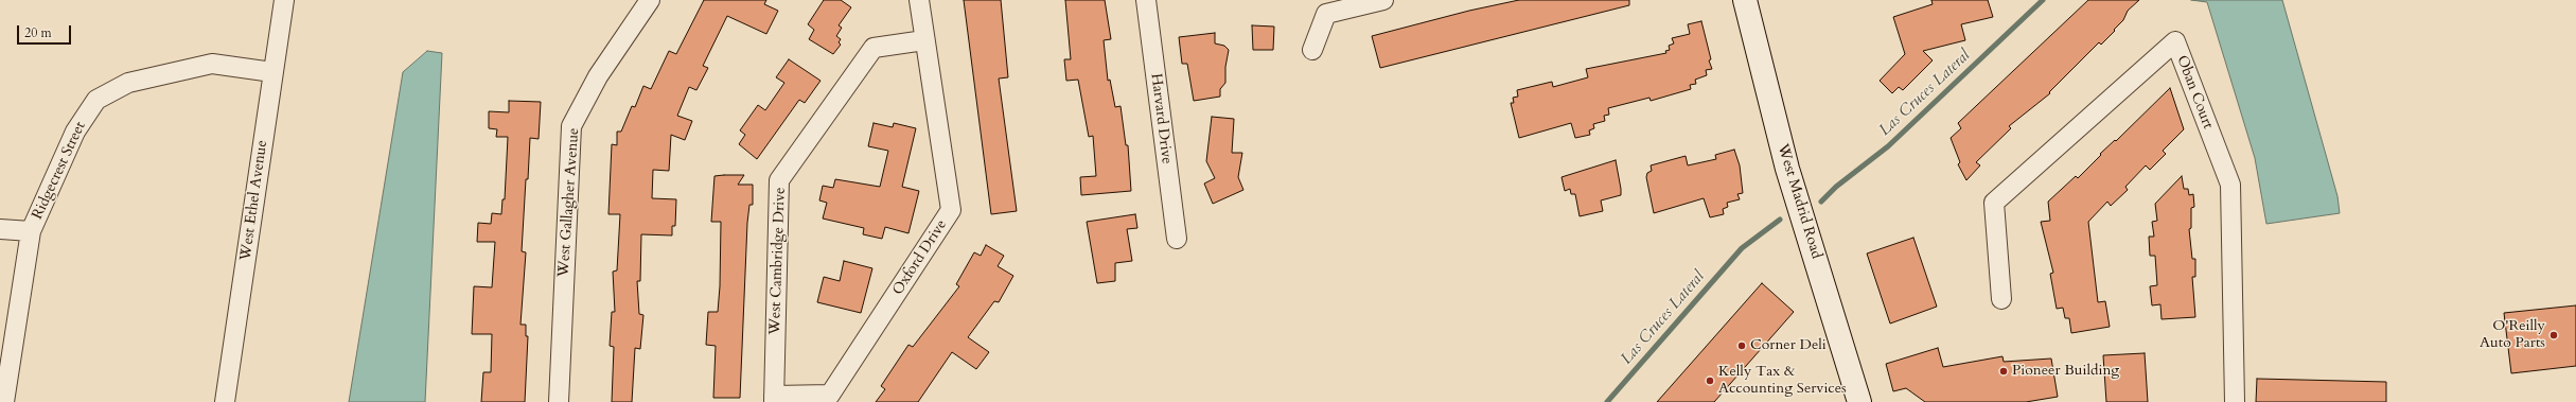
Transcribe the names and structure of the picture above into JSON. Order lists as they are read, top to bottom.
{
  "streets": {
    "street": [
      "Oban Court",
      "Harvard Drive",
      "Ridgecrest Street",
      "West Ethel Avenue",
      "West Madrid Road",
      "West Gallagher Avenue",
      "Oxford Drive",
      "West Cambridge Drive"
    ]
  },
  "crossings": [
    ["Ridgecrest Street", "West Ethel Avenue"],
    ["Oxford Drive", "West Cambridge Drive"]
  ],
  "water": ["Las Cruces Lateral"],
  "places": [
    "O'Reilly Auto Parts",
    "Corner Deli",
    "Pioneer Building",
    "Kelly Tax & Accounting Services"
  ],
  "scale_bar": "20 m"
}
